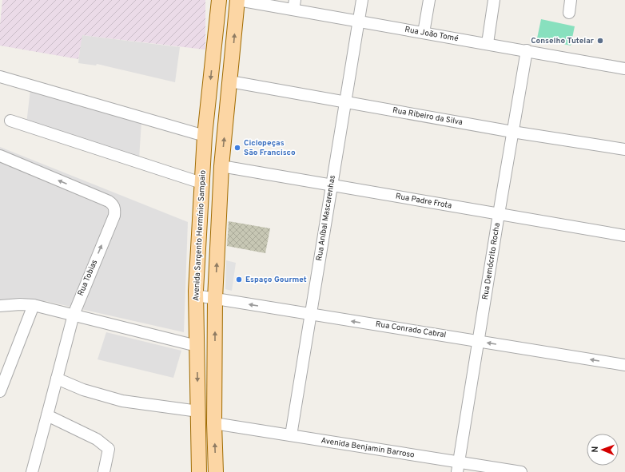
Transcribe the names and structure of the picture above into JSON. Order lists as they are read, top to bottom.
{
  "streets": {
    "main road": ["Avenida Sargento Hermínio Sampaio"],
    "street": [
      "Rua João Tomé",
      "Rua Ribeiro da Silva",
      "Rua Padre Frota",
      "Rua Aníbal Mascarenhas",
      "Rua Demócrito Rocha",
      "Rua Tobias",
      "Rua Conrado Cabral",
      "Avenida Benjamin Barroso"
    ]
  },
  "crossings": [
    ["Rua João Tomé", "Rua Aníbal Mascarenhas"],
    ["Rua João Tomé", "Rua Demócrito Rocha"],
    ["Rua Ribeiro da Silva", "Rua Aníbal Mascarenhas"],
    ["Rua Ribeiro da Silva", "Rua Demócrito Rocha"],
    ["Rua Padre Frota", "Rua Aníbal Mascarenhas"],
    ["Rua Padre Frota", "Rua Demócrito Rocha"],
    ["Rua Aníbal Mascarenhas", "Rua Conrado Cabral"],
    ["Rua Aníbal Mascarenhas", "Avenida Benjamin Barroso"],
    ["Avenida Sargento Hermínio Sampaio", "Rua Conrado Cabral"],
    ["Rua Demócrito Rocha", "Rua Conrado Cabral"],
    ["Rua Demócrito Rocha", "Avenida Benjamin Barroso"]
  ],
  "one_way": ["Rua Conrado Cabral"],
  "places": ["Conselho Tutelar", "Ciclopeças São Francisco", "Espaço Gourmet"],
  "north": "left"
}
